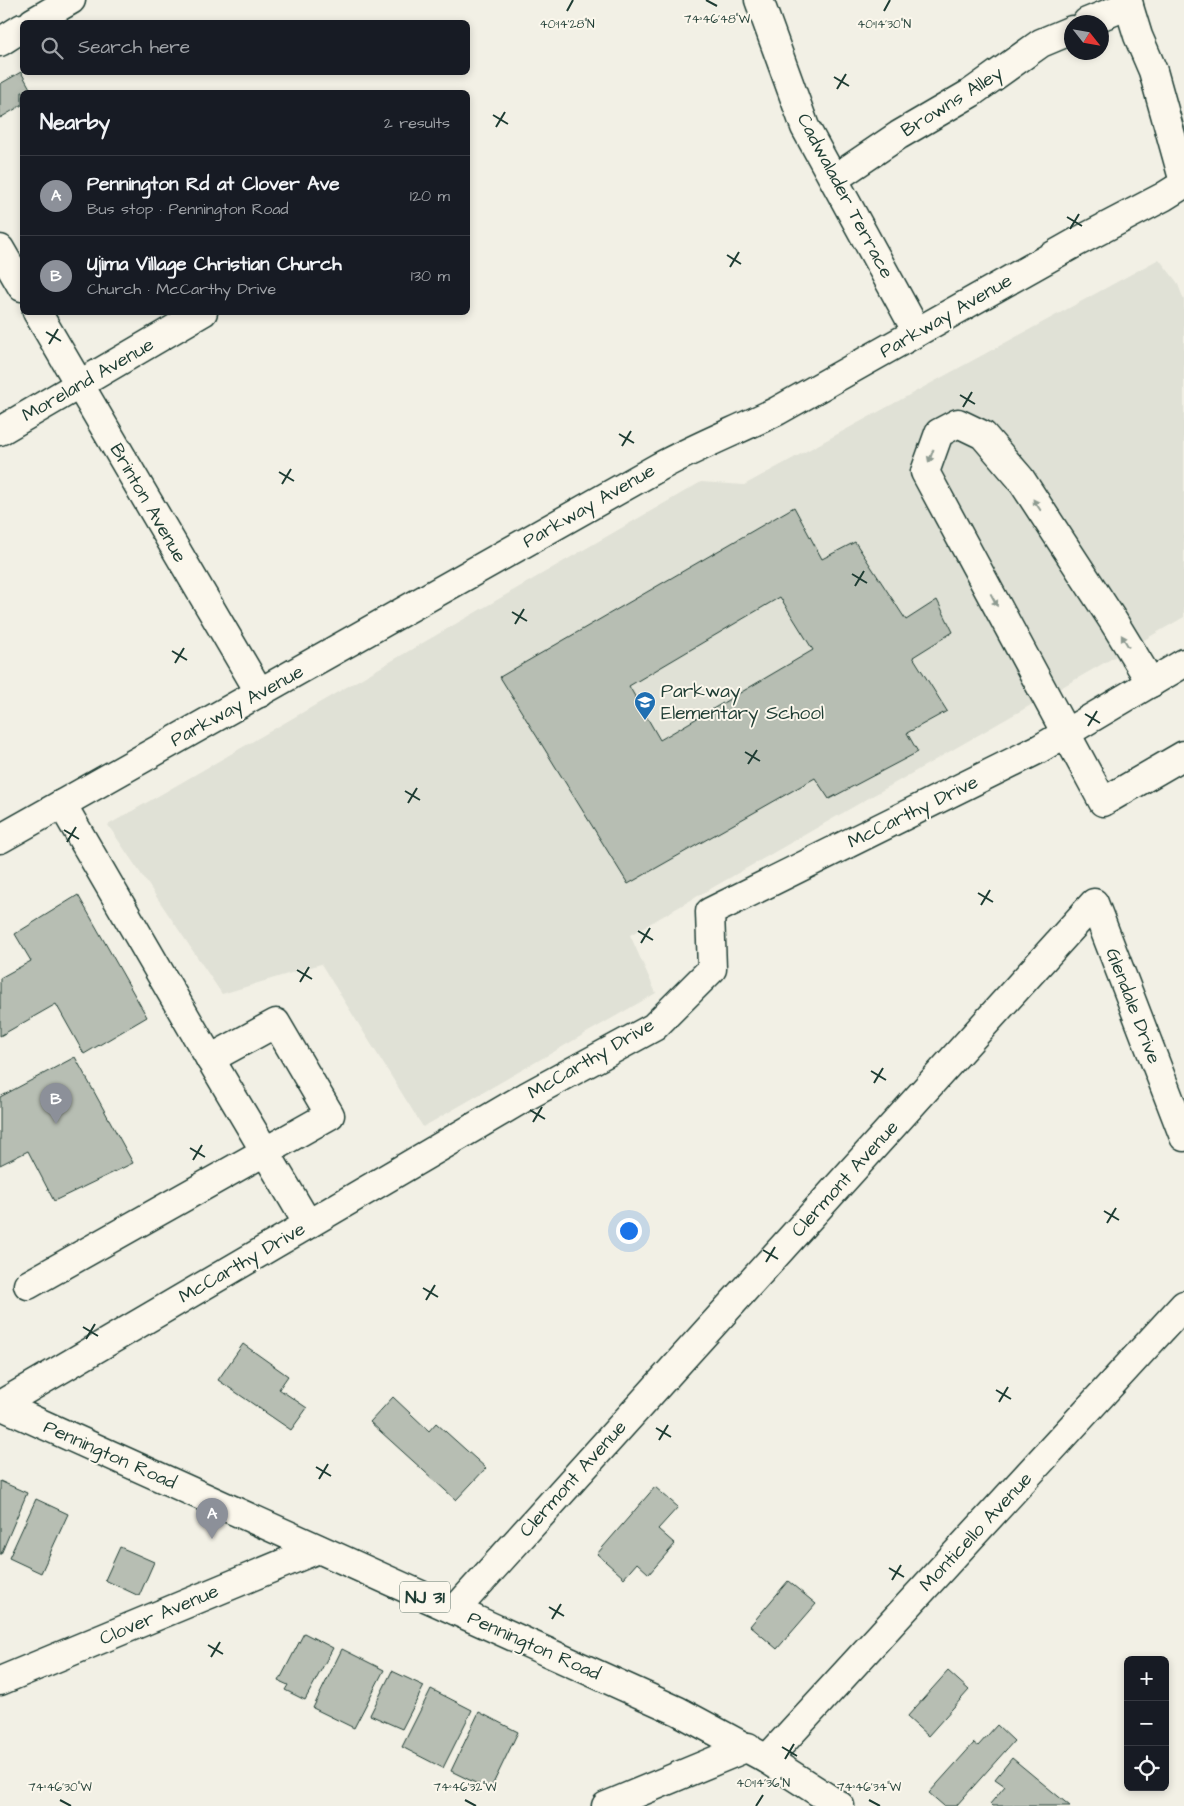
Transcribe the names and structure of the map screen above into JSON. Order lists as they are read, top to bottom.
{
  "streets": {
    "street": [
      "Browns Alley",
      "Cadwalader Terrace",
      "Parkway Avenue",
      "Moreland Avenue",
      "Brinton Avenue",
      "McCarthy Drive",
      "Glendale Drive",
      "Clermont Avenue",
      "Pennington Road",
      "Monticello Avenue",
      "NJ 31",
      "Clover Avenue"
    ]
  },
  "crossings": [
    ["Browns Alley", "Cadwalader Terrace"],
    ["Cadwalader Terrace", "Parkway Avenue"],
    ["Parkway Avenue", "Brinton Avenue"],
    ["Moreland Avenue", "Brinton Avenue"],
    ["McCarthy Drive", "Pennington Road"],
    ["Glendale Drive", "Clermont Avenue"],
    ["Clermont Avenue", "Pennington Road"],
    ["Pennington Road", "Monticello Avenue"],
    ["Pennington Road", "Clover Avenue"]
  ],
  "places": {
    "school or university": ["Parkway Elementary School"]
  },
  "north": "bottom right",
  "page": {
    "search": "Search here",
    "heading": ["Nearby", "2 results"],
    "list": [
      {
        "mark": "A",
        "name": "Pennington Rd at Clover Ave",
        "note": "Bus stop · Pennington Road",
        "value": "120 m"
      },
      {
        "mark": "B",
        "name": "Ujima Village Christian Church",
        "note": "Church · McCarthy Drive",
        "value": "130 m"
      }
    ],
    "pins": ["B", "A"],
    "map_buttons": ["+", "−"]
  },
  "coordinates": [
    "74°46'48\"W",
    "40°14'28\"N",
    "40°14'30\"N",
    "40°14'36\"N",
    "74°46'30\"W",
    "74°46'32\"W",
    "74°46'34\"W"
  ]
}
